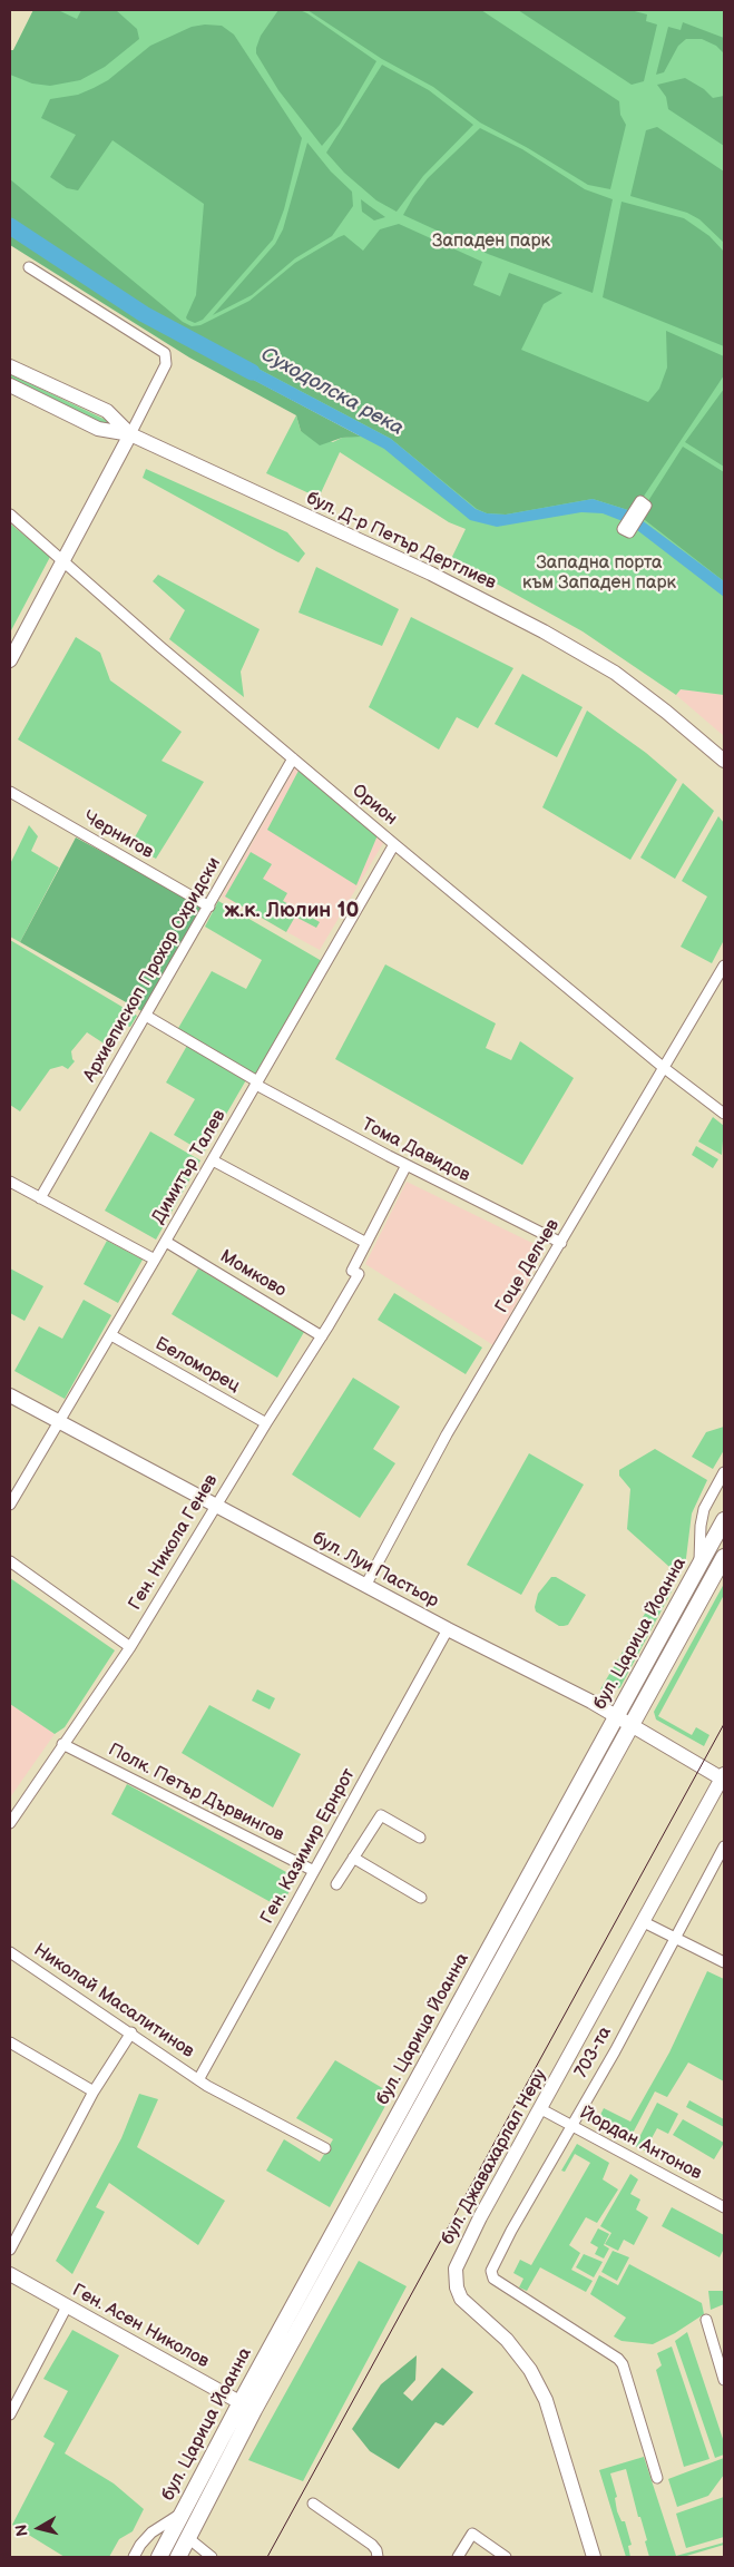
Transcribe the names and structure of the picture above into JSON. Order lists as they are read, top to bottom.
{
  "streets": {
    "main road": ["бул. Царица Йоанна"],
    "street": [
      "бул. Д-р Петър Дертлиев",
      "Орион",
      "Чернигов",
      "Архиепископ Прохор Охридски",
      "Тома Давидов",
      "Димитър Талев",
      "Гоце Делчев",
      "Момково",
      "Беломорец",
      "Ген. Никола Генев",
      "бул. Луи Пастьор",
      "Полк. Петър Дървингов",
      "Ген. Казимир Ернрот",
      "Николай Масалитинов",
      "703-та",
      "Йордан Антонов",
      "бул. Джавахарлал Неру",
      "Ген. Асен Николов"
    ]
  },
  "crossings": [
    ["Орион", "Архиепископ Прохор Охридски"],
    ["Орион", "Димитър Талев"],
    ["Орион", "Гоце Делчев"],
    ["Чернигов", "Архиепископ Прохор Охридски"],
    ["Архиепископ Прохор Охридски", "Тома Давидов"],
    ["Тома Давидов", "Димитър Талев"],
    ["Тома Давидов", "Гоце Делчев"],
    ["Тома Давидов", "Ген. Никола Генев"],
    ["Димитър Талев", "Момково"],
    ["Димитър Талев", "Беломорец"],
    ["Димитър Талев", "бул. Луи Пастьор"],
    ["Гоце Делчев", "бул. Луи Пастьор"],
    ["Момково", "Ген. Никола Генев"],
    ["Беломорец", "Ген. Никола Генев"],
    ["Ген. Никола Генев", "бул. Луи Пастьор"],
    ["Ген. Никола Генев", "Полк. Петър Дървингов"],
    ["бул. Луи Пастьор", "бул. Царица Йоанна"],
    ["бул. Луи Пастьор", "Ген. Казимир Ернрот"],
    ["бул. Луи Пастьор", "бул. Джавахарлал Неру"],
    ["бул. Царица Йоанна", "Ген. Асен Николов"],
    ["Полк. Петър Дървингов", "Ген. Казимир Ернрот"],
    ["Ген. Казимир Ернрот", "Николай Масалитинов"],
    ["703-та", "Йордан Антонов"],
    ["Йордан Антонов", "бул. Джавахарлал Неру"]
  ],
  "districts": ["ж.к. Люлин 10"],
  "water": ["Суходолска река"],
  "parks": ["Западен парк", "Западна порта към Западен парк"],
  "north": "left"
}
